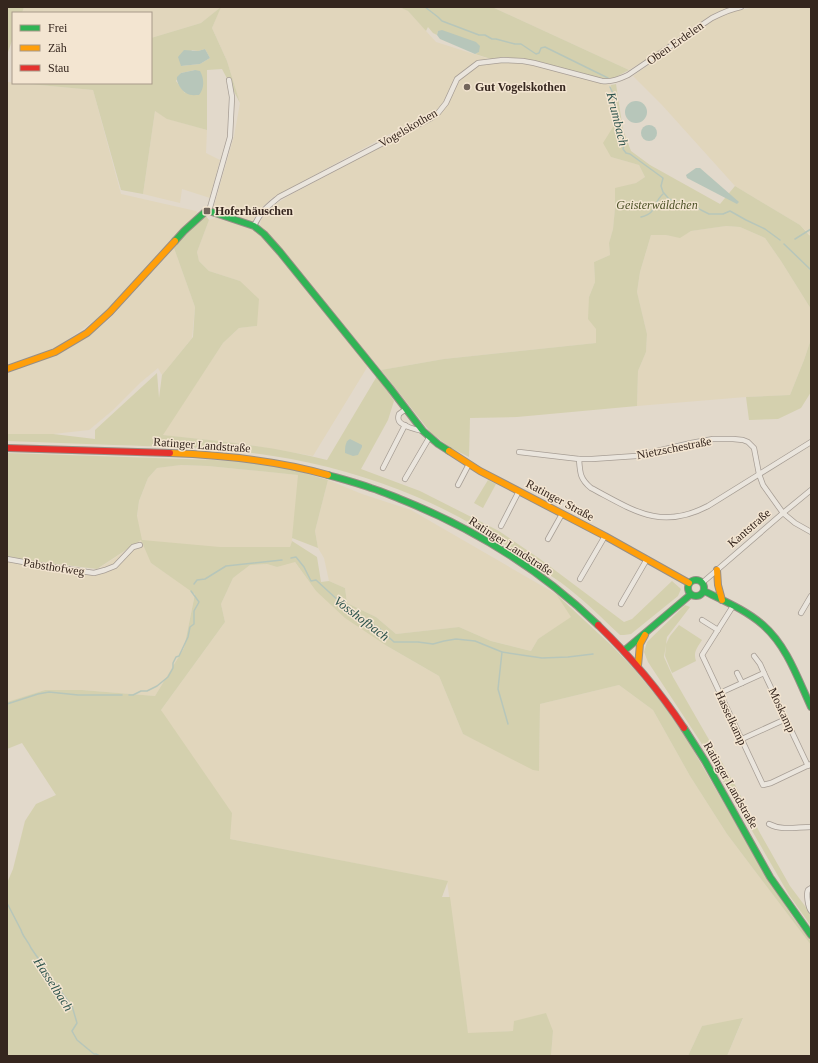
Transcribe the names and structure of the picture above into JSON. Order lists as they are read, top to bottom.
{
  "streets": {
    "street": [
      "Oben Erdelen",
      "Vogelskothen",
      "Ratinger Landstraße",
      "Nietzschestraße",
      "Ratinger Straße",
      "Kantstraße",
      "Pabsthofweg",
      "Moskamp",
      "Hasselkamp"
    ]
  },
  "crossings": [
    ["Oben Erdelen", "Vogelskothen"],
    ["Vogelskothen", "Ratinger Straße"],
    ["Nietzschestraße", "Kantstraße"],
    ["Ratinger Straße", "Kantstraße"],
    ["Moskamp", "Hasselkamp"]
  ],
  "water": ["Krumbach", "Vosshofbach", "Hasselbach"],
  "parks": ["Geisterwäldchen"],
  "places": {
    "other": ["Gut Vogelskothen"],
    "transit": ["Hoferhäuschen"]
  },
  "legend": ["Frei", "Zäh", "Stau"]
}
